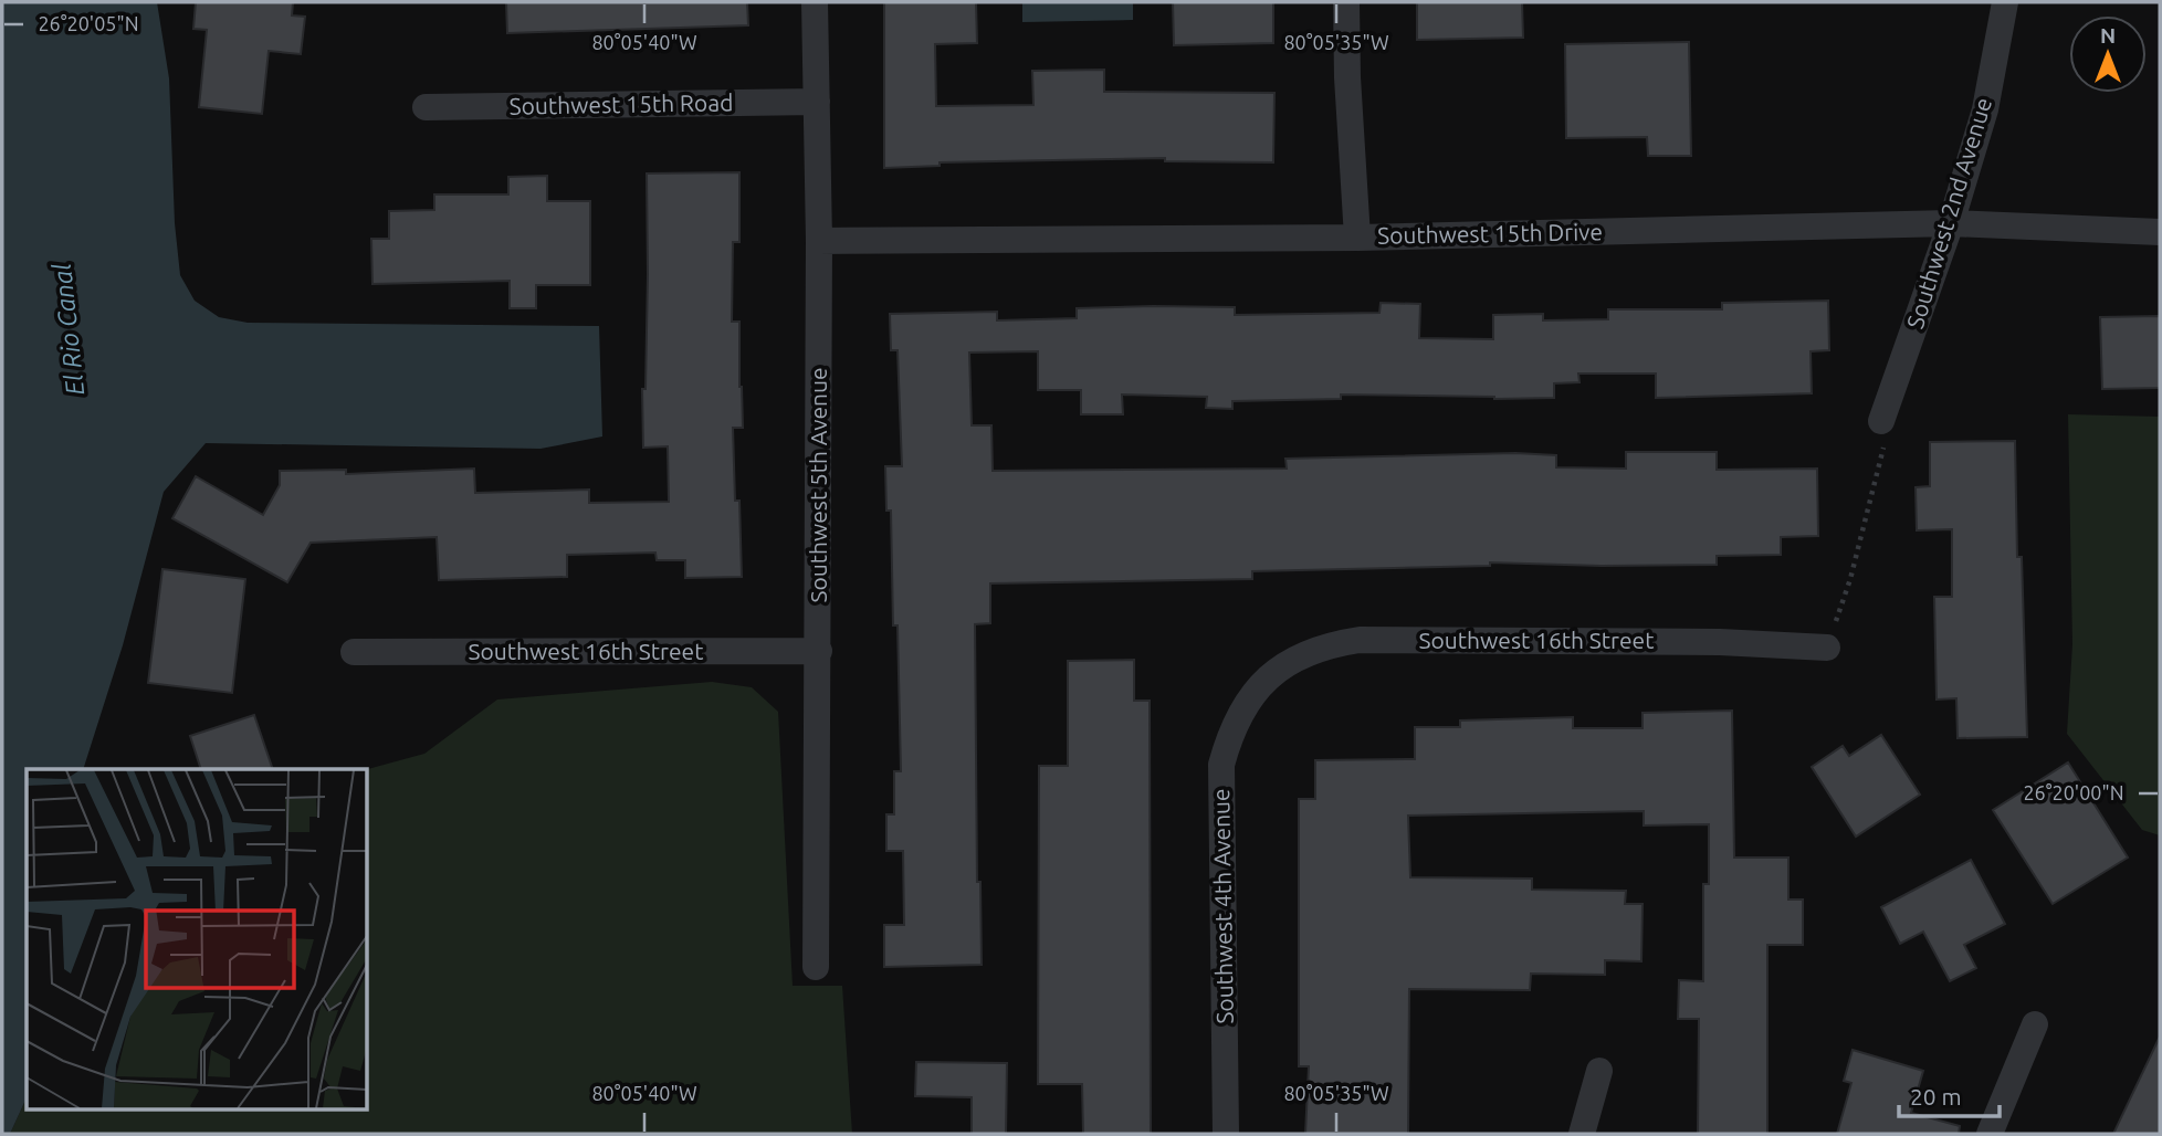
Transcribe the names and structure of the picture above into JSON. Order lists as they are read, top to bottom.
{
  "streets": {
    "street": [
      "Southwest 15th Road",
      "Southwest 2nd Avenue",
      "Southwest 15th Drive",
      "Southwest 5th Avenue",
      "Southwest 16th Street",
      "Southwest 4th Avenue"
    ]
  },
  "crossings": [
    ["Southwest 15th Road", "Southwest 5th Avenue"],
    ["Southwest 2nd Avenue", "Southwest 15th Drive"],
    ["Southwest 15th Drive", "Southwest 5th Avenue"],
    ["Southwest 5th Avenue", "Southwest 16th Street"],
    ["Southwest 16th Street", "Southwest 4th Avenue"]
  ],
  "water": ["El Rio Canal"],
  "scale_bar": "20 m",
  "north": "top",
  "coordinates": [
    "26°20'05\"N",
    "80°05'40\"W",
    "80°05'35\"W",
    "26°20'00\"N"
  ]
}
